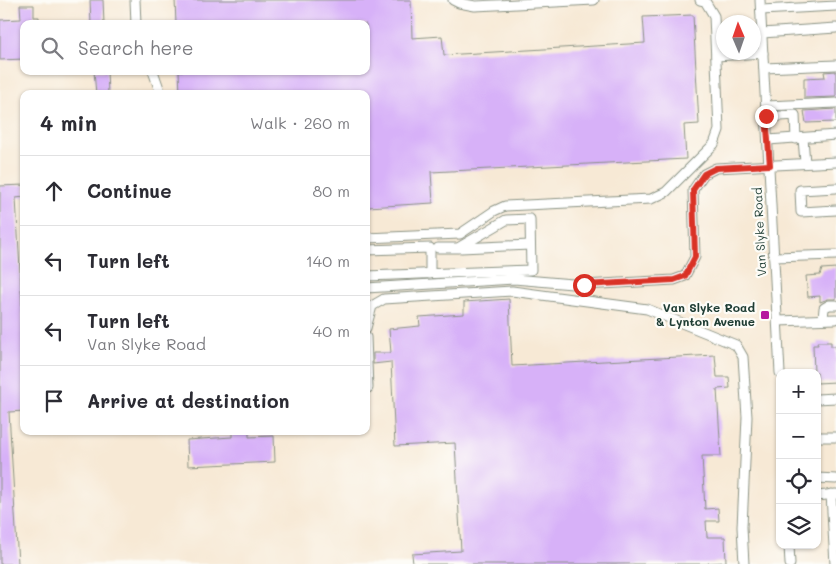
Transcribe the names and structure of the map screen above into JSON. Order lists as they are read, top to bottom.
{
  "streets": {
    "street": ["Van Slyke Road"]
  },
  "places": {
    "transit": ["Van Slyke Road & Lynton Avenue"]
  },
  "north": "top",
  "page": {
    "search": "Search here",
    "heading": ["4 min", "Walk · 260 m"],
    "list": [
      ["Continue", "80 m"],
      ["Turn left", "140 m"],
      ["Turn left", "Van Slyke Road", "40 m"],
      "Arrive at destination"
    ],
    "map_buttons": ["+", "−"]
  }
}
